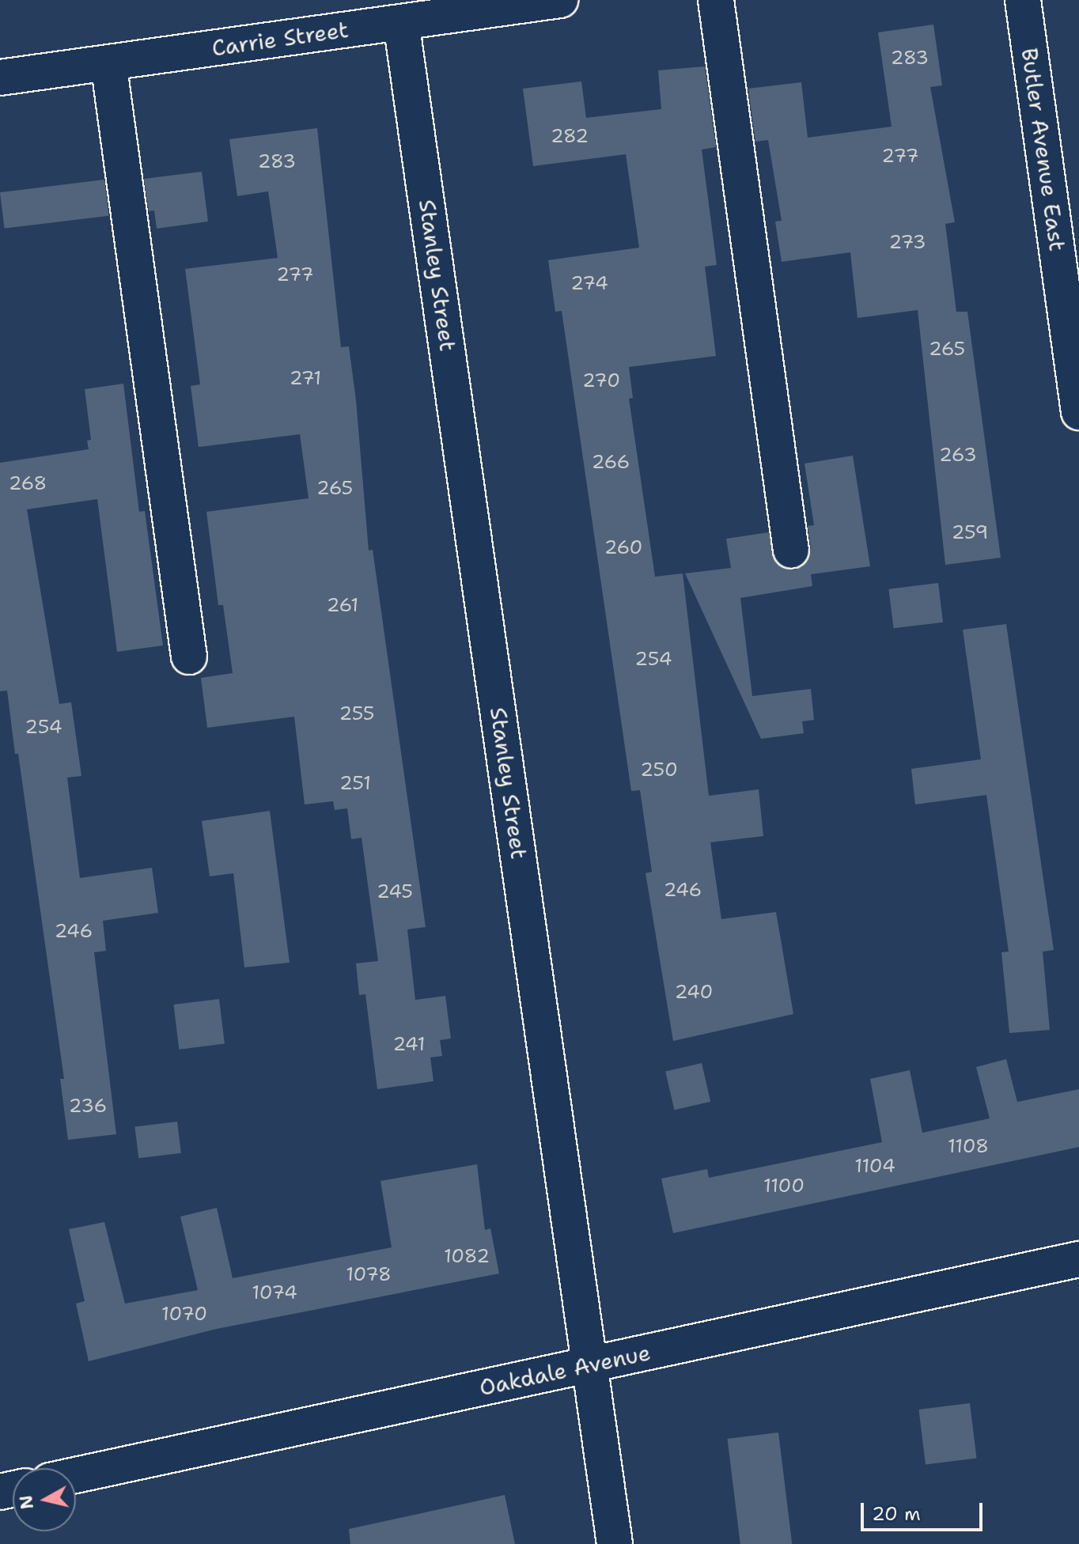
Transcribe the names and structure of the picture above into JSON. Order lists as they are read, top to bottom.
{
  "streets": {
    "street": [
      "Carrie Street",
      "Butler Avenue East",
      "Stanley Street",
      "Oakdale Avenue"
    ]
  },
  "crossings": [
    ["Carrie Street", "Stanley Street"],
    ["Stanley Street", "Oakdale Avenue"]
  ],
  "house_numbers": [
    "283",
    "282",
    "277",
    "283",
    "273",
    "277",
    "274",
    "265",
    "271",
    "270",
    "263",
    "266",
    "268",
    "265",
    "259",
    "260",
    "261",
    "254",
    "255",
    "254",
    "250",
    "251",
    "246",
    "245",
    "246",
    "240",
    "241",
    "236",
    "1108",
    "1104",
    "1100",
    "1082",
    "1078",
    "1074",
    "1070"
  ],
  "scale_bar": "20 m",
  "north": "left"
}
